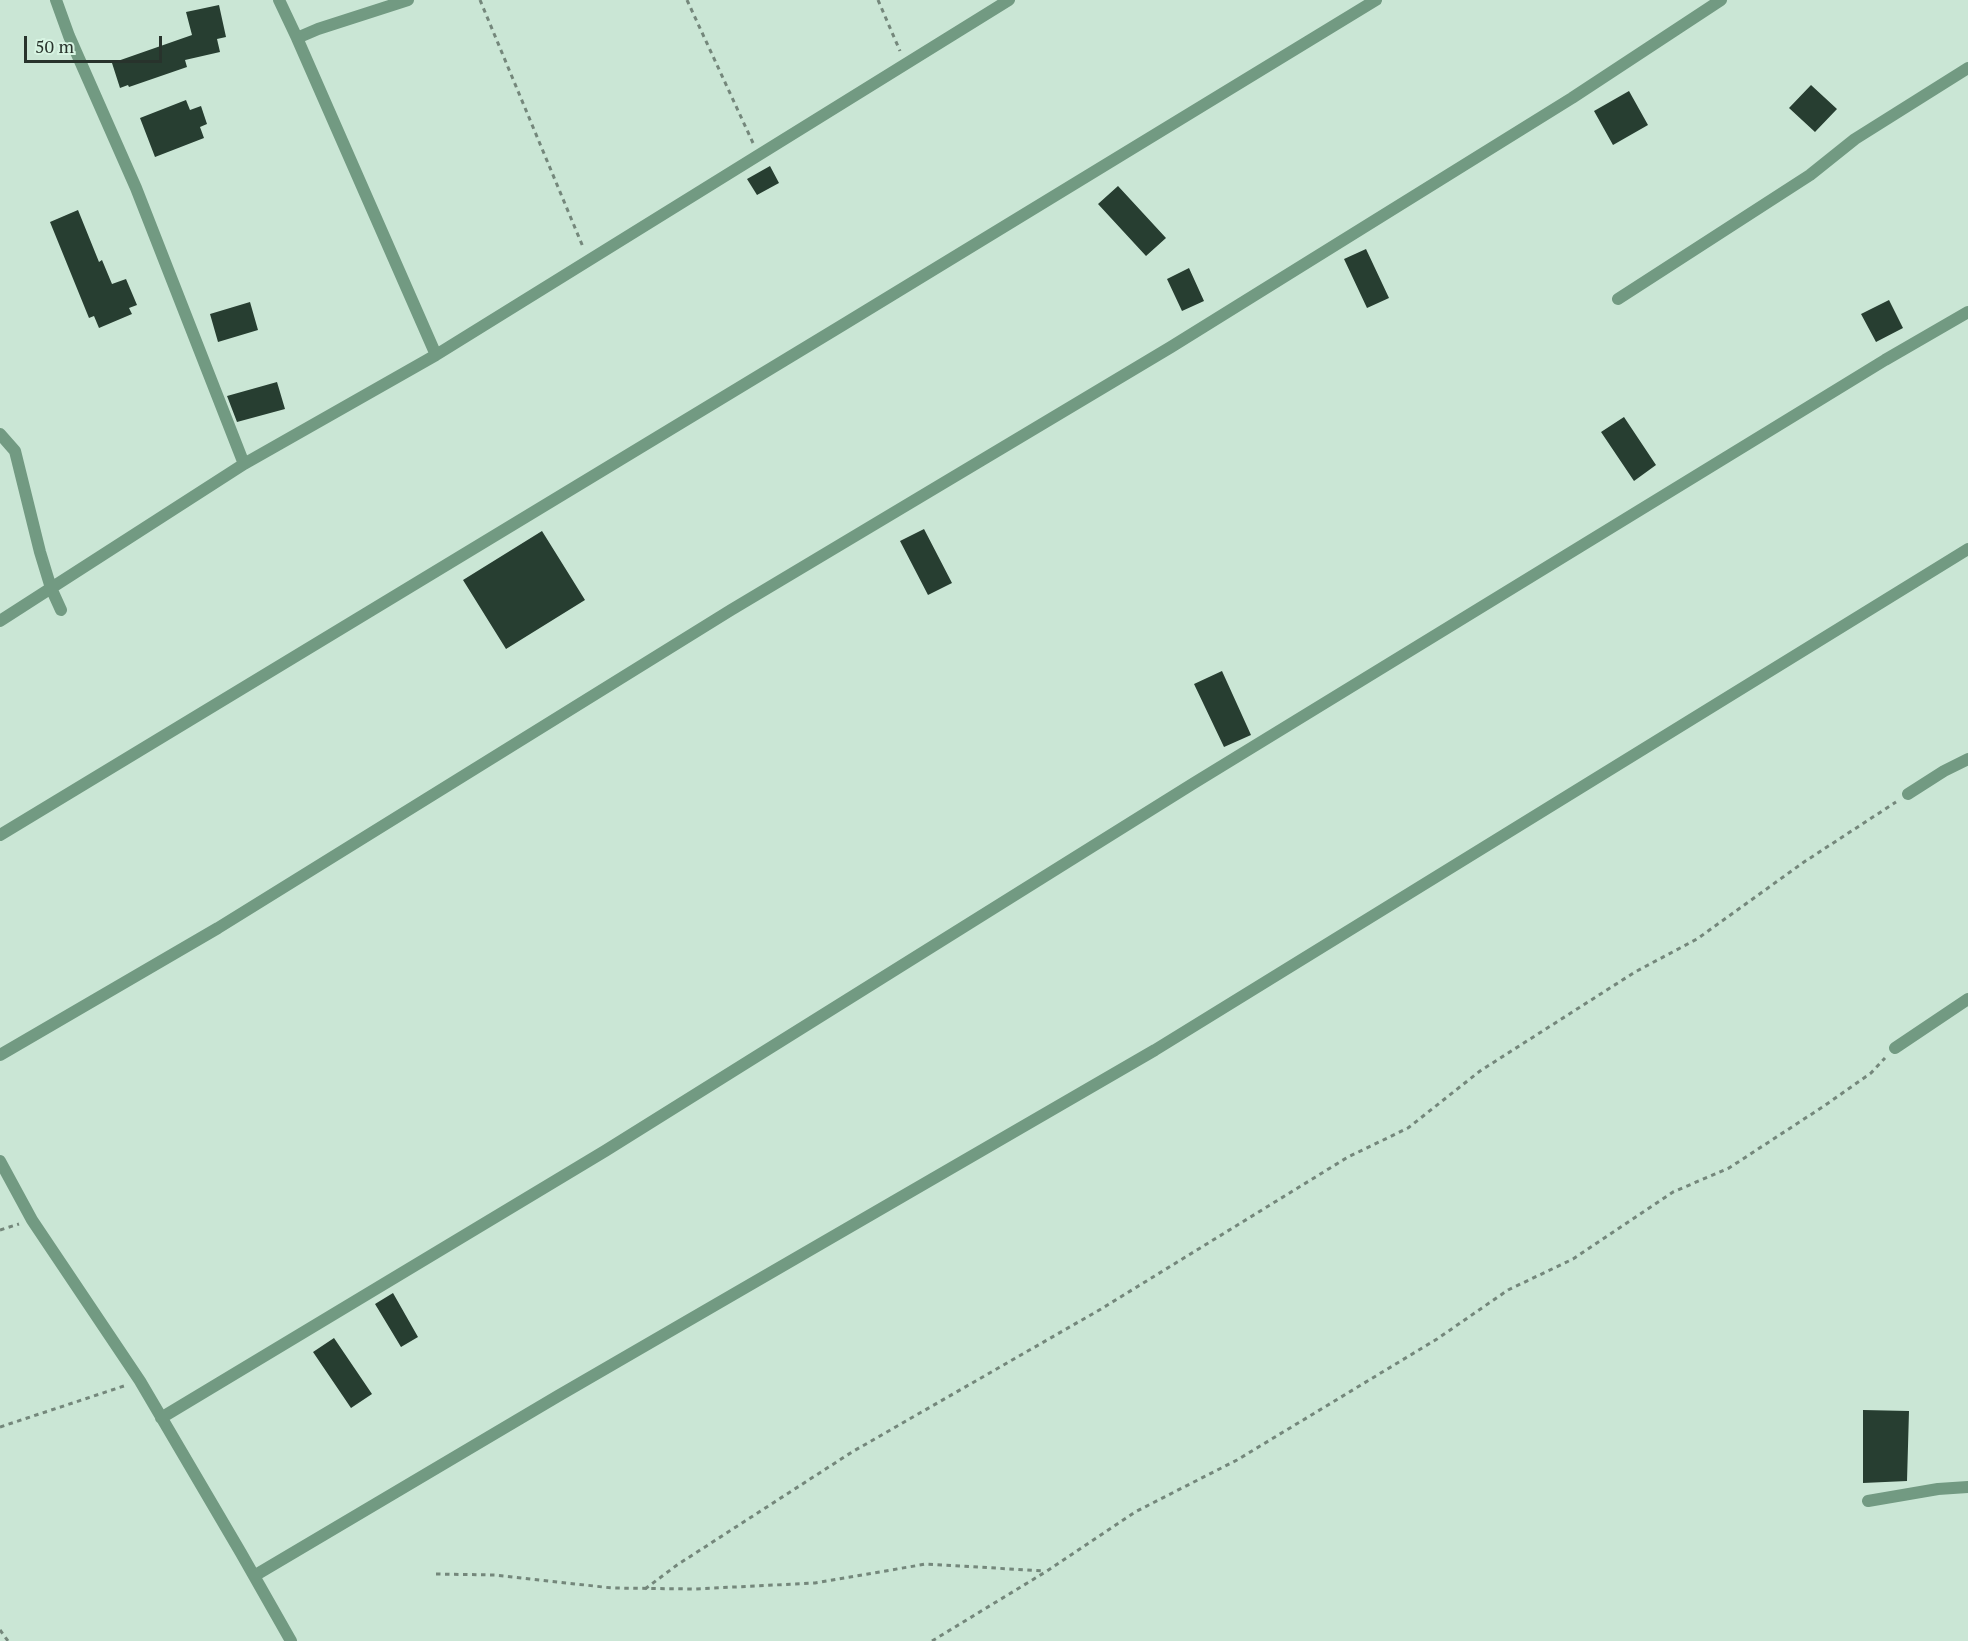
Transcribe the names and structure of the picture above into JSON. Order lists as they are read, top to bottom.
{
  "scale_bar": "50 m"
}
